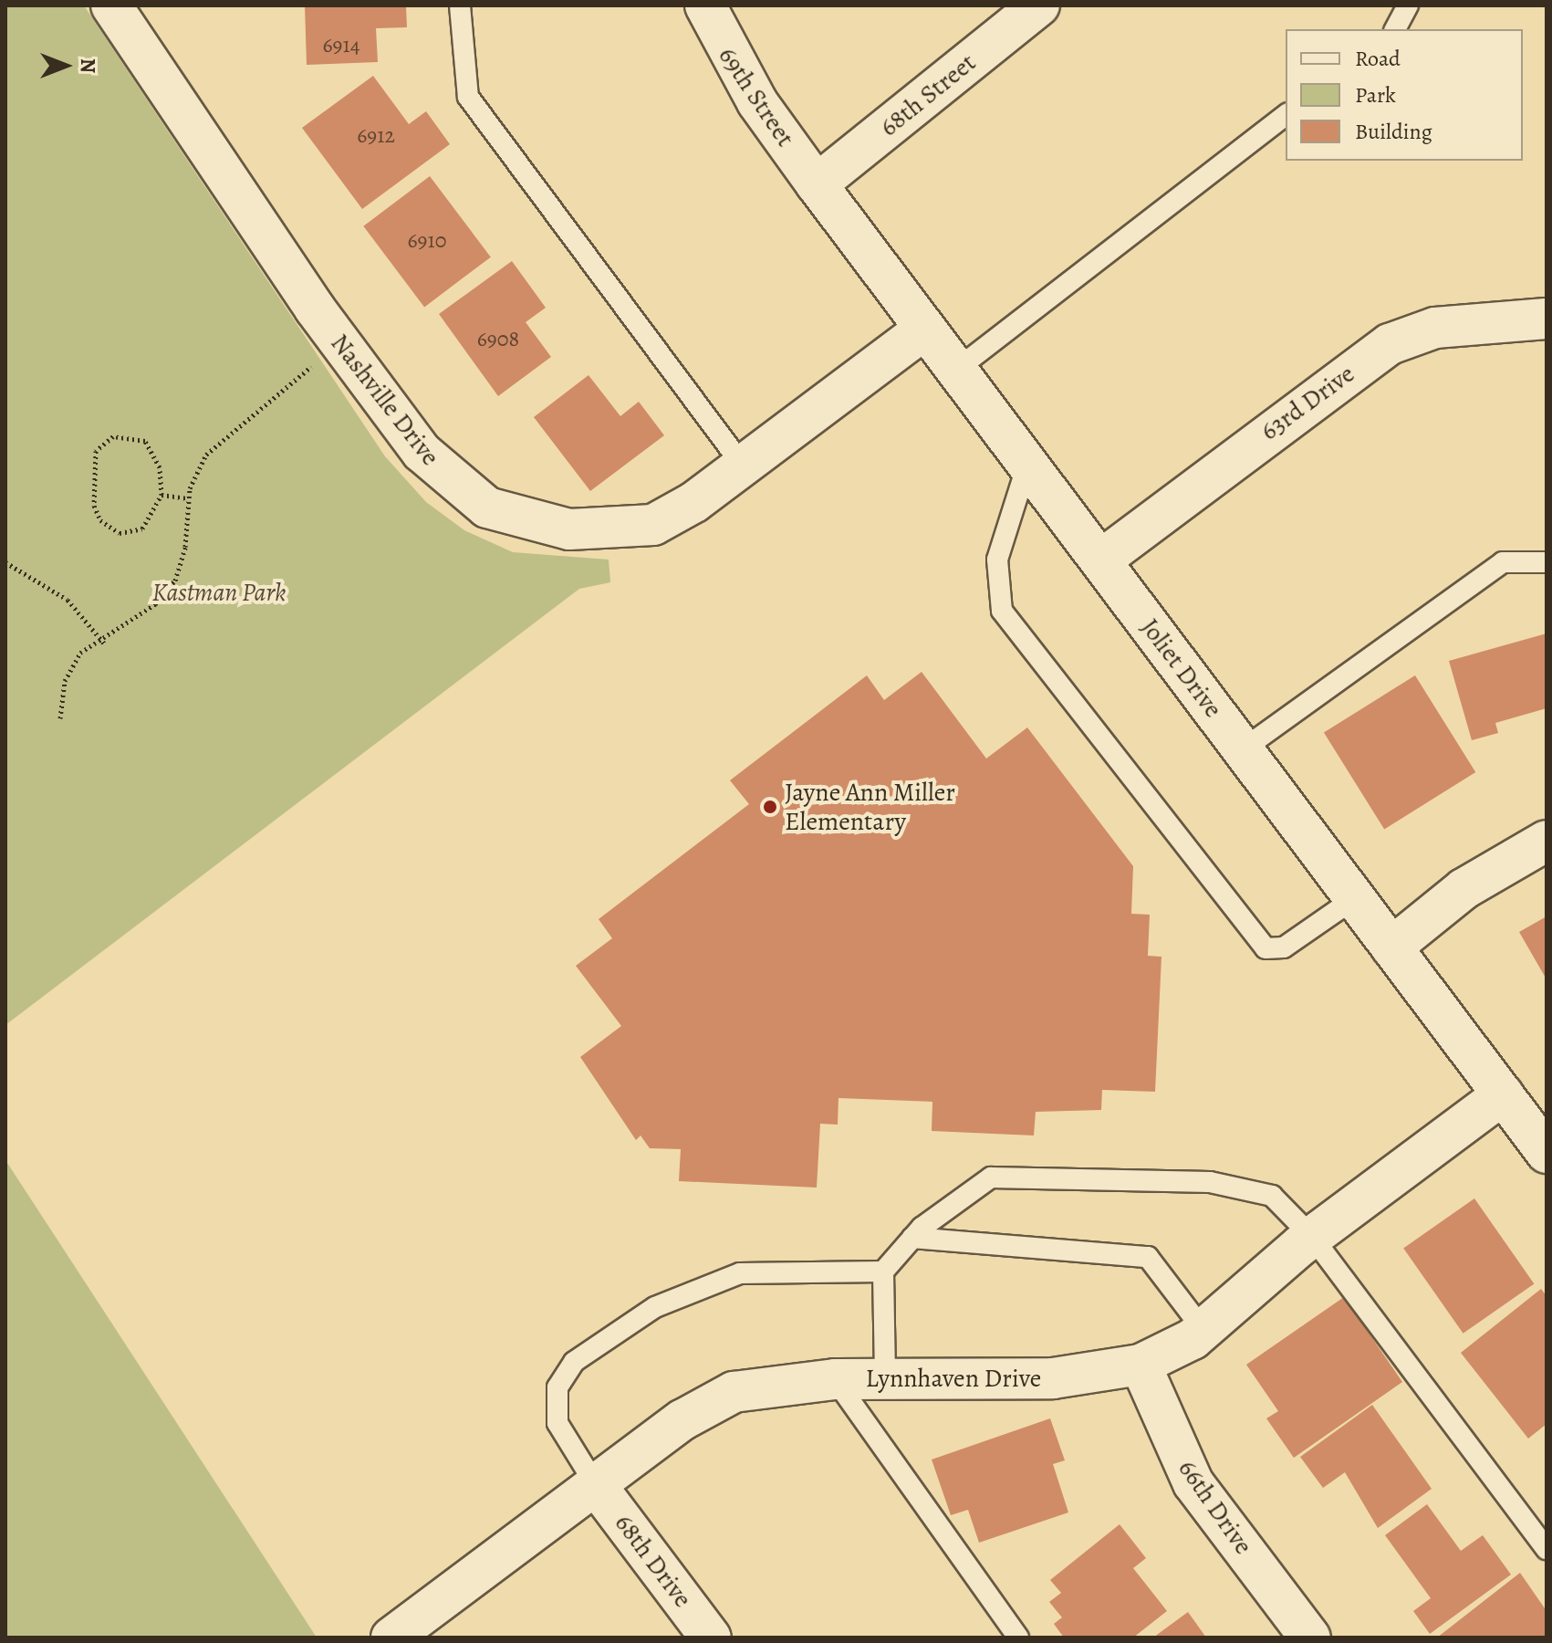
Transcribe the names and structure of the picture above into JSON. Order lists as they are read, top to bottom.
{
  "streets": {
    "street": [
      "68th Street",
      "69th Street",
      "Nashville Drive",
      "63rd Drive",
      "Joliet Drive",
      "Lynnhaven Drive",
      "66th Drive",
      "68th Drive"
    ]
  },
  "crossings": [
    ["68th Street", "69th Street"],
    ["68th Street", "Joliet Drive"],
    ["69th Street", "Joliet Drive"],
    ["Nashville Drive", "Joliet Drive"],
    ["63rd Drive", "Joliet Drive"],
    ["Joliet Drive", "Lynnhaven Drive"],
    ["Lynnhaven Drive", "66th Drive"],
    ["Lynnhaven Drive", "68th Drive"]
  ],
  "parks": ["Kastman Park"],
  "places": ["Jayne Ann Miller Elementary"],
  "house_numbers": [
    "6914",
    "6912",
    "6910",
    "6908"
  ],
  "legend": ["Road", "Park", "Building"],
  "north": "right"
}
